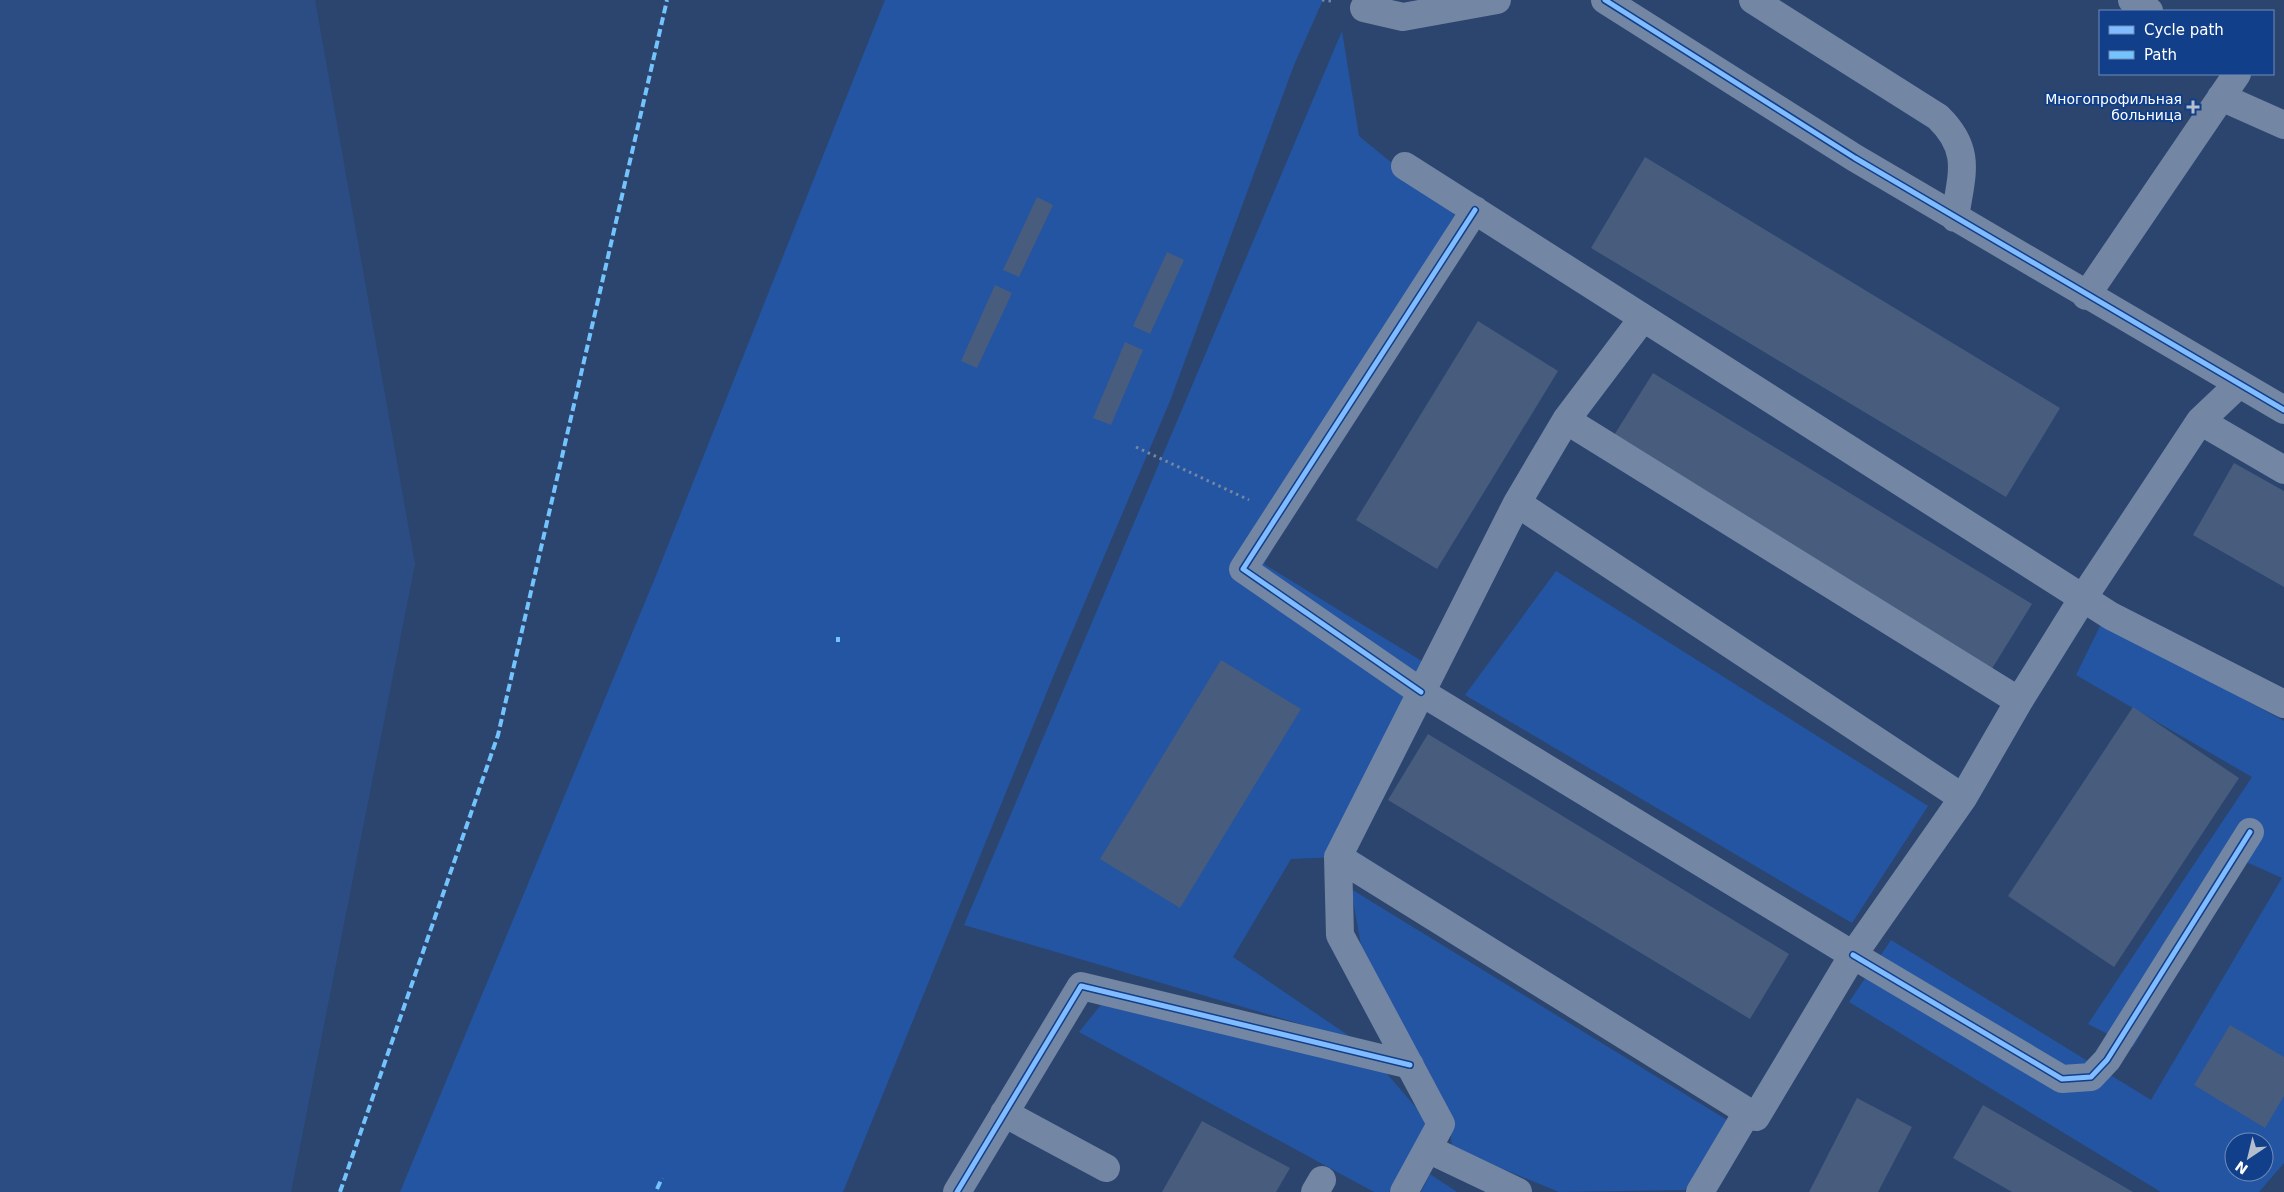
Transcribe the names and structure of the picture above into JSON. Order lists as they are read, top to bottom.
{
  "places": {
    "health": ["Многопрофильная больница"]
  },
  "legend": ["Cycle path", "Path"],
  "north": "bottom left"
}
